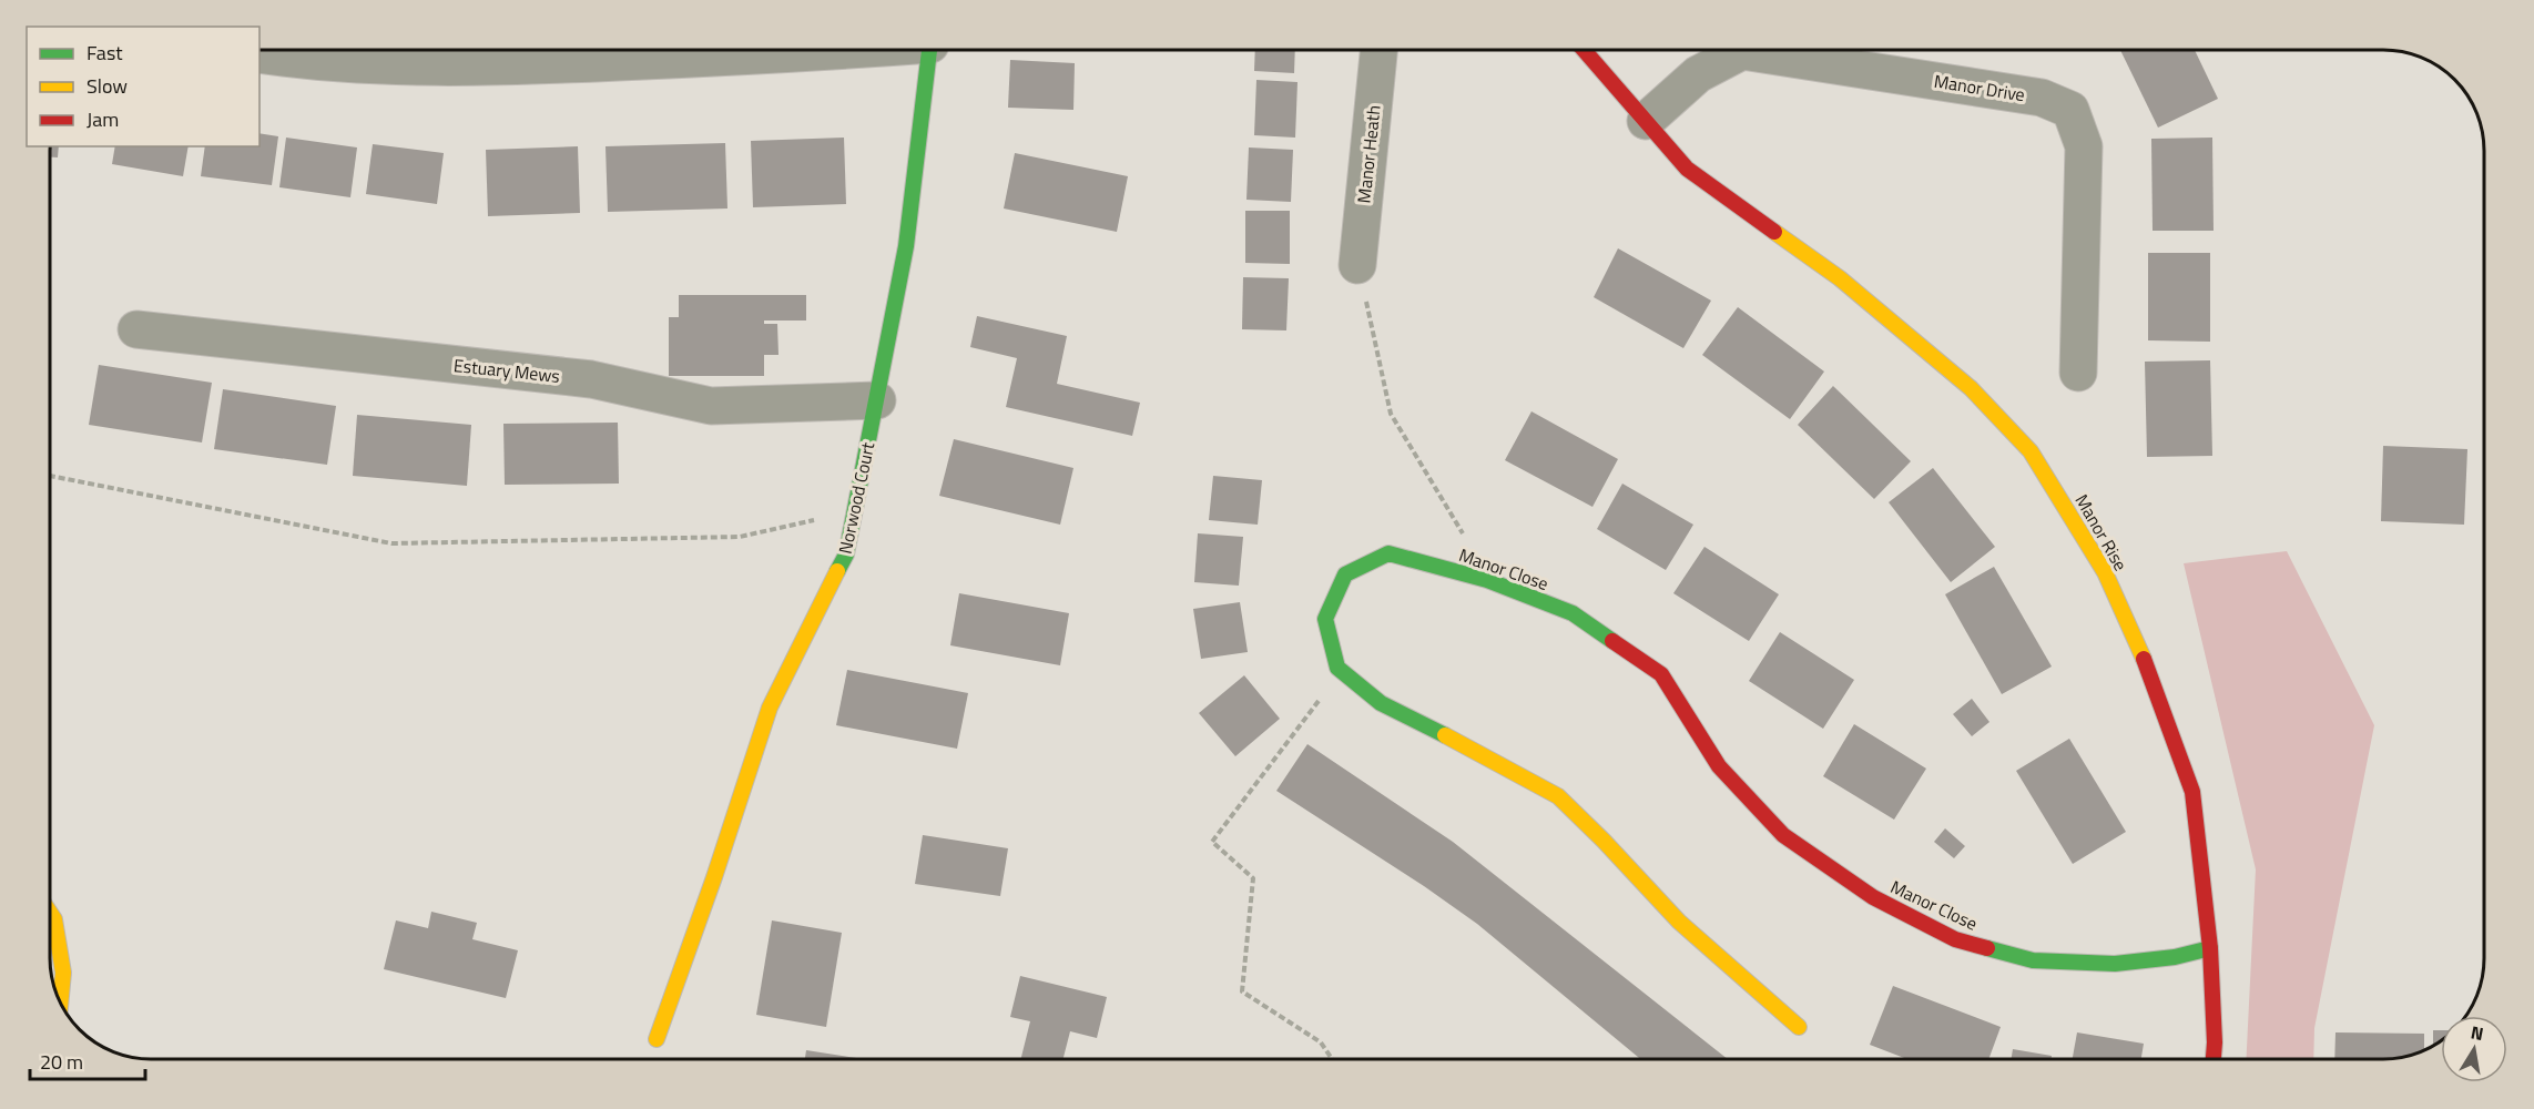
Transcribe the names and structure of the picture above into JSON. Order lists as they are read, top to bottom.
{
  "streets": {
    "street": [
      "Manor Drive",
      "Manor Heath",
      "Estuary Mews",
      "Norwood Court",
      "Manor Rise",
      "Manor Close"
    ]
  },
  "crossings": [
    ["Manor Drive", "Manor Rise"],
    ["Estuary Mews", "Norwood Court"],
    ["Manor Rise", "Manor Close"]
  ],
  "legend": ["Fast", "Slow", "Jam"],
  "scale_bar": "20 m",
  "north": "top"
}
